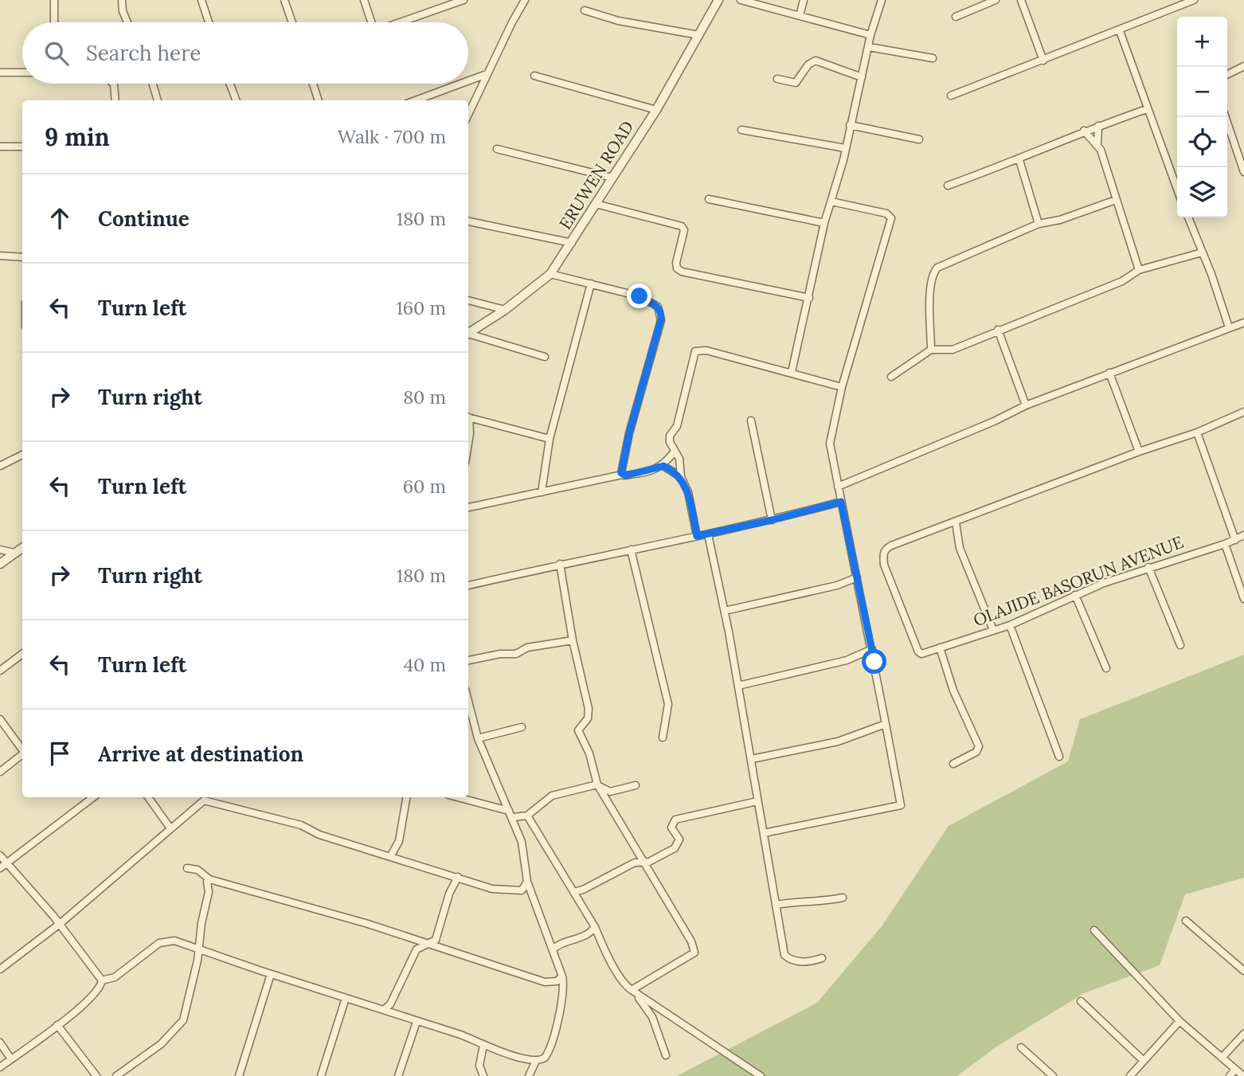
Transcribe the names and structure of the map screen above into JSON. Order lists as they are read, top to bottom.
{
  "streets": {
    "street": ["ERUWEN ROAD", "OLAJIDE BASORUN AVENUE"]
  },
  "page": {
    "map_buttons": ["+", "−"],
    "search": "Search here",
    "heading": ["9 min", "Walk · 700 m"],
    "list": [
      ["Continue", "180 m"],
      ["Turn left", "160 m"],
      ["Turn right", "80 m"],
      ["Turn left", "60 m"],
      ["Turn right", "180 m"],
      ["Turn left", "40 m"],
      "Arrive at destination"
    ]
  }
}
